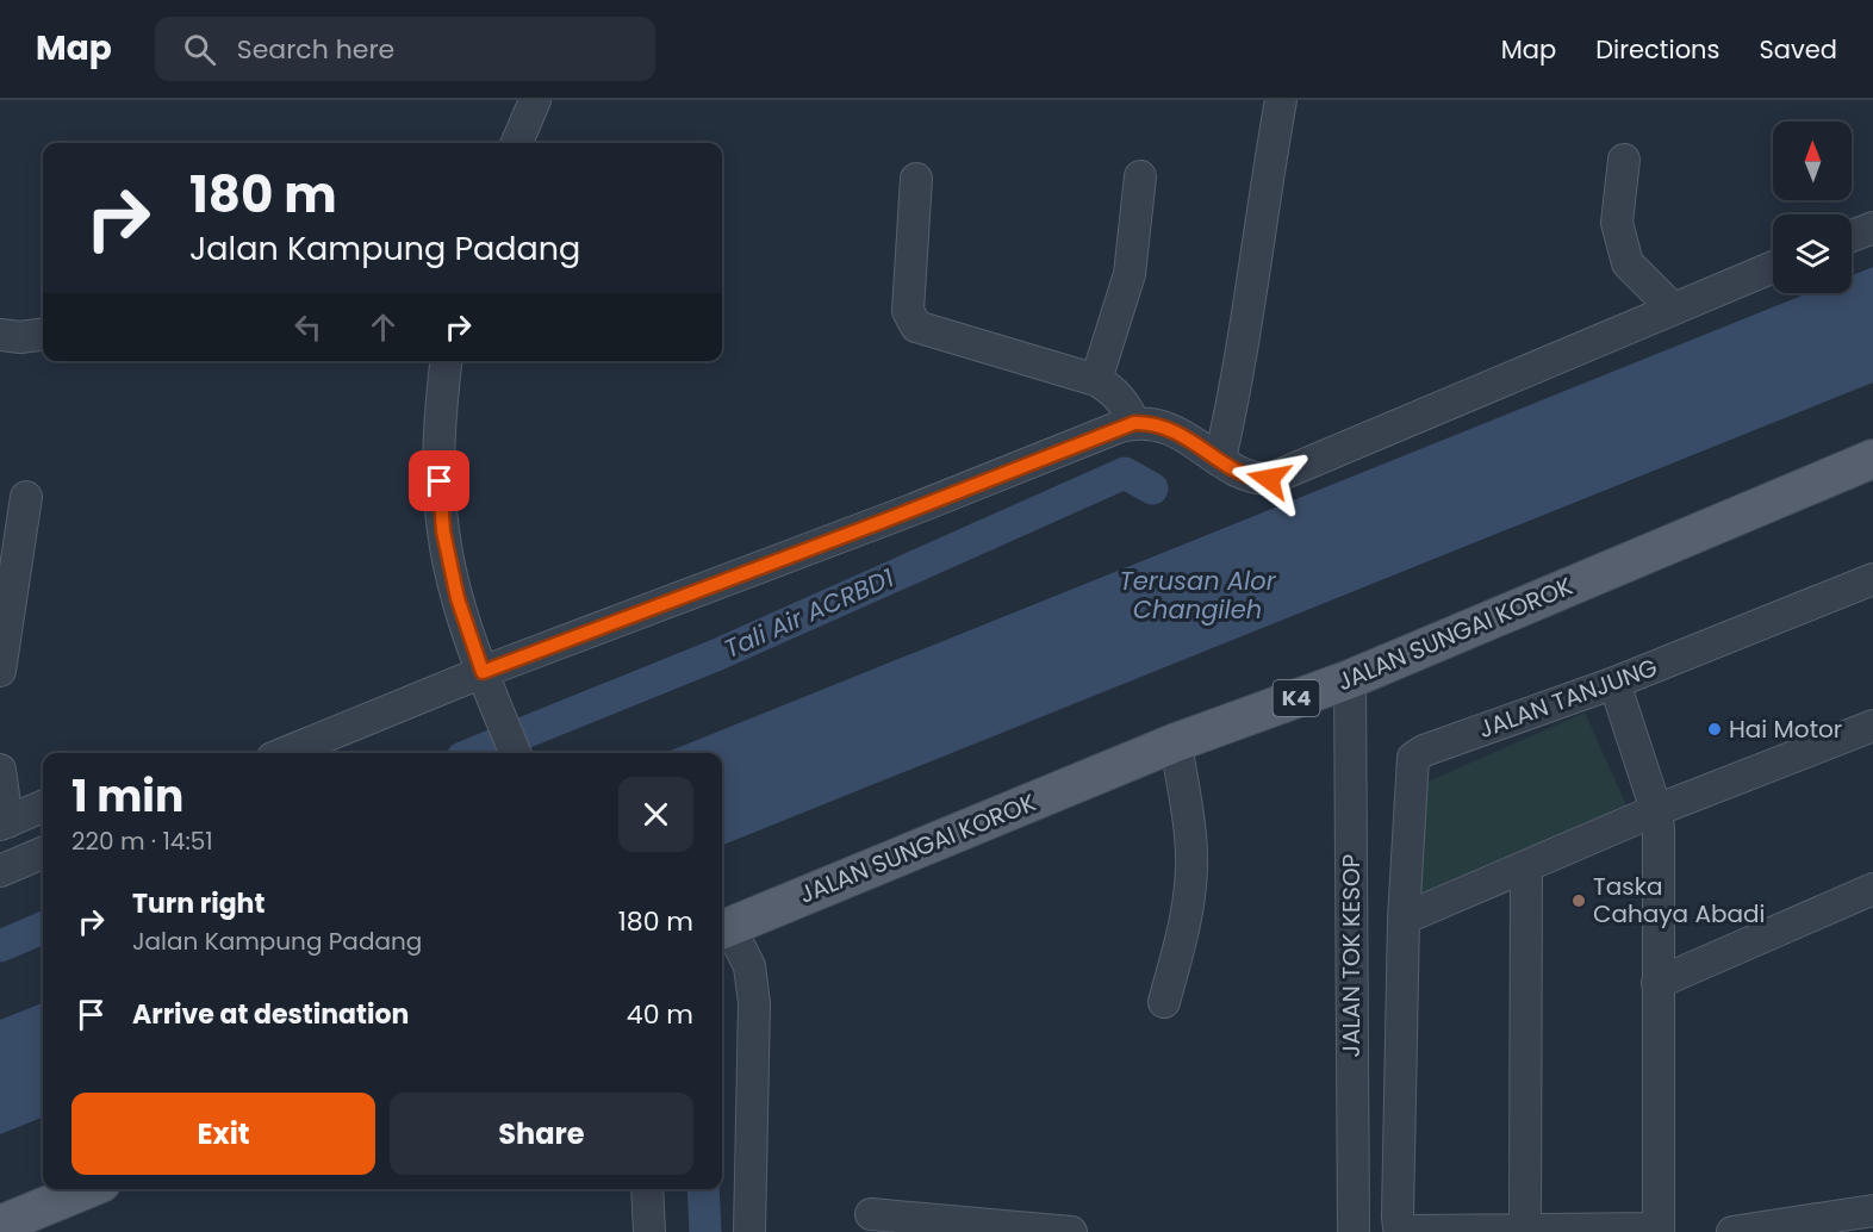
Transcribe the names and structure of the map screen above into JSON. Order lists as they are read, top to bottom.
{
  "streets": {
    "main road": ["JALAN SUNGAI KOROK", "K4"],
    "street": ["JALAN TANJUNG", "JALAN TOK KESOP"]
  },
  "crossings": [
    ["JALAN SUNGAI KOROK", "JALAN TOK KESOP"]
  ],
  "water": ["Terusan Alor Changileh", "Tali Air ACRBD1"],
  "places": ["Hai Motor", "Taska Cahaya Abadi"],
  "north": "top",
  "page": {
    "header": "Map",
    "search": "Search here",
    "nav": ["Map", "Directions", "Saved"],
    "turn": ["180 m", "Jalan Kampung Padang"],
    "heading": ["1 min", "220 m · 14:51"],
    "list": [
      {
        "name": "Turn right",
        "note": "Jalan Kampung Padang",
        "value": "180 m"
      },
      {
        "name": "Arrive at destination",
        "value": "40 m"
      }
    ],
    "buttons": ["Exit", "Share"]
  }
}
